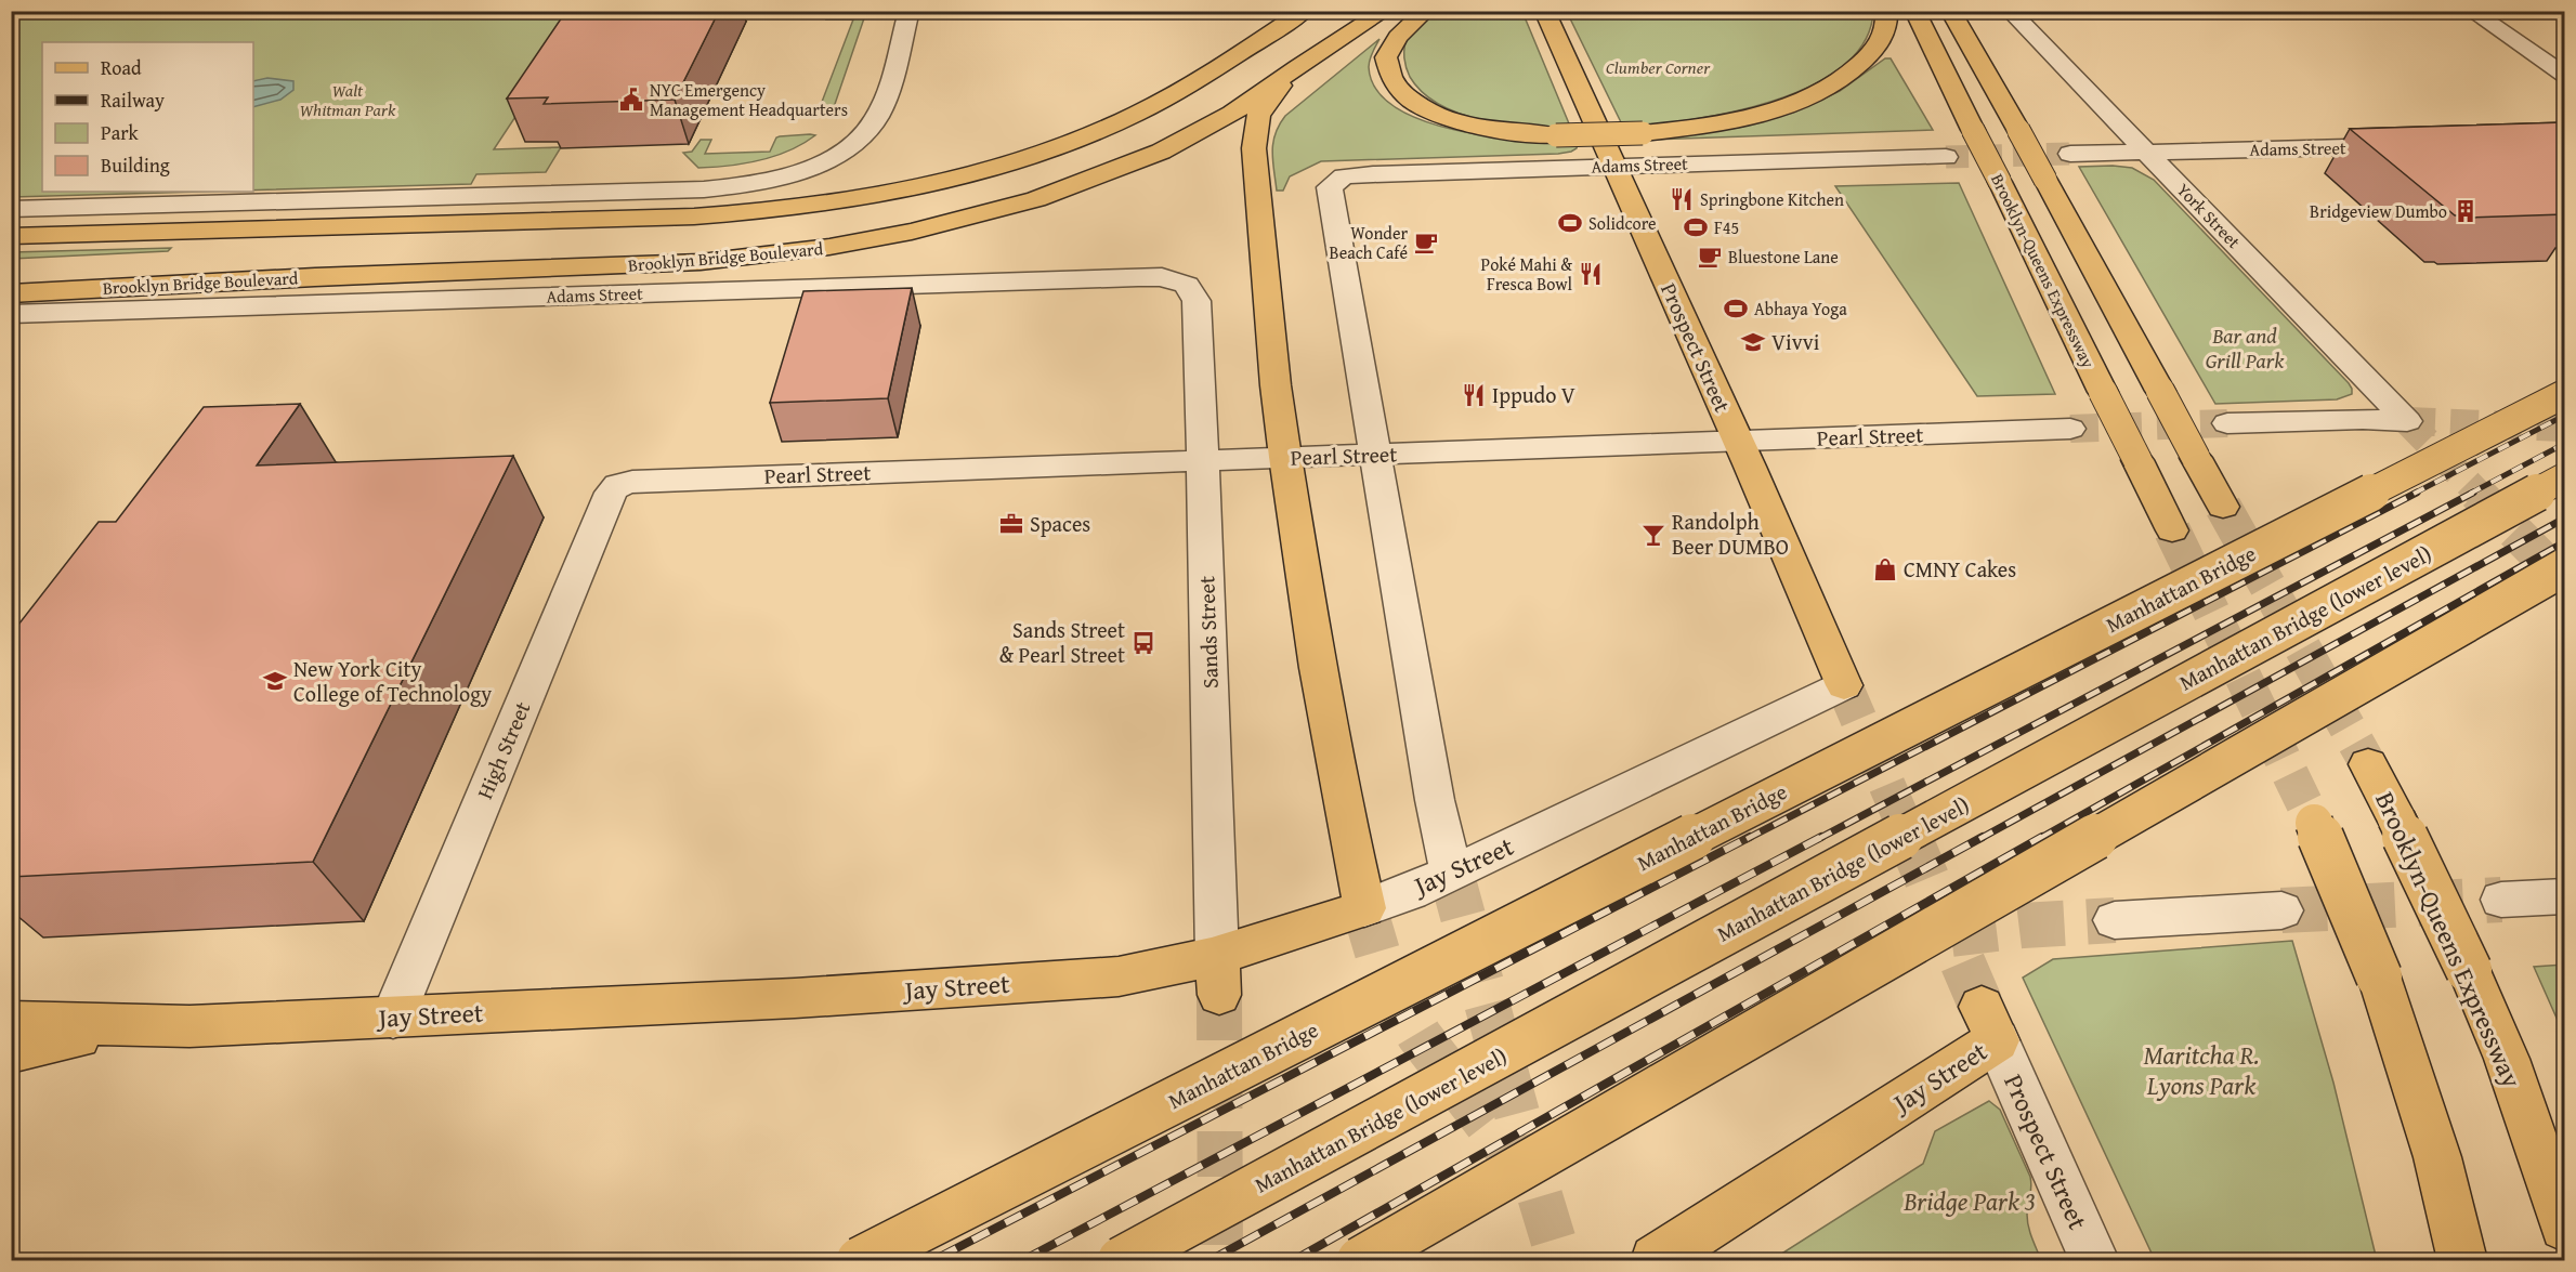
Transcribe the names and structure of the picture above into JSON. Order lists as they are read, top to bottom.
{
  "streets": {
    "main road": [
      "Brooklyn Bridge Boulevard",
      "Brooklyn-Queens Expressway",
      "Prospect Street",
      "Manhattan Bridge",
      "Manhattan Bridge (lower level)",
      "Jay Street"
    ],
    "street": [
      "Adams Street",
      "York Street",
      "Pearl Street",
      "Sands Street",
      "High Street"
    ]
  },
  "crossings": [
    ["Adams Street", "York Street"],
    ["Adams Street", "Prospect Street"],
    ["Adams Street", "Pearl Street"],
    ["Adams Street", "Sands Street"],
    ["Prospect Street", "Pearl Street"],
    ["Prospect Street", "Jay Street"],
    ["Pearl Street", "Sands Street"],
    ["Pearl Street", "High Street"],
    ["Sands Street", "Jay Street"],
    ["High Street", "Jay Street"]
  ],
  "parks": [
    "Clumber Corner",
    "Walt Whitman Park",
    "Bar and Grill Park",
    "Maritcha R. Lyons Park",
    "Bridge Park 3"
  ],
  "places": {
    "public building": ["NYC Emergency Management Headquarters"],
    "restaurant": ["Springbone Kitchen", "Poké Mahi & Fresca Bowl", "Ippudo V"],
    "building": ["Bridgeview Dumbo"],
    "sports": ["Solidcore", "F45", "Abhaya Yoga"],
    "cafe": ["Wonder Beach Café", "Bluestone Lane"],
    "school or university": ["Vivvi", "New York City College of Technology"],
    "office": ["Spaces"],
    "bar": ["Randolph Beer DUMBO"],
    "shop": ["CMNY Cakes"],
    "bus stop": ["Sands Street & Pearl Street"]
  },
  "legend": [
    "Road",
    "Railway",
    "Park",
    "Building"
  ]
}
